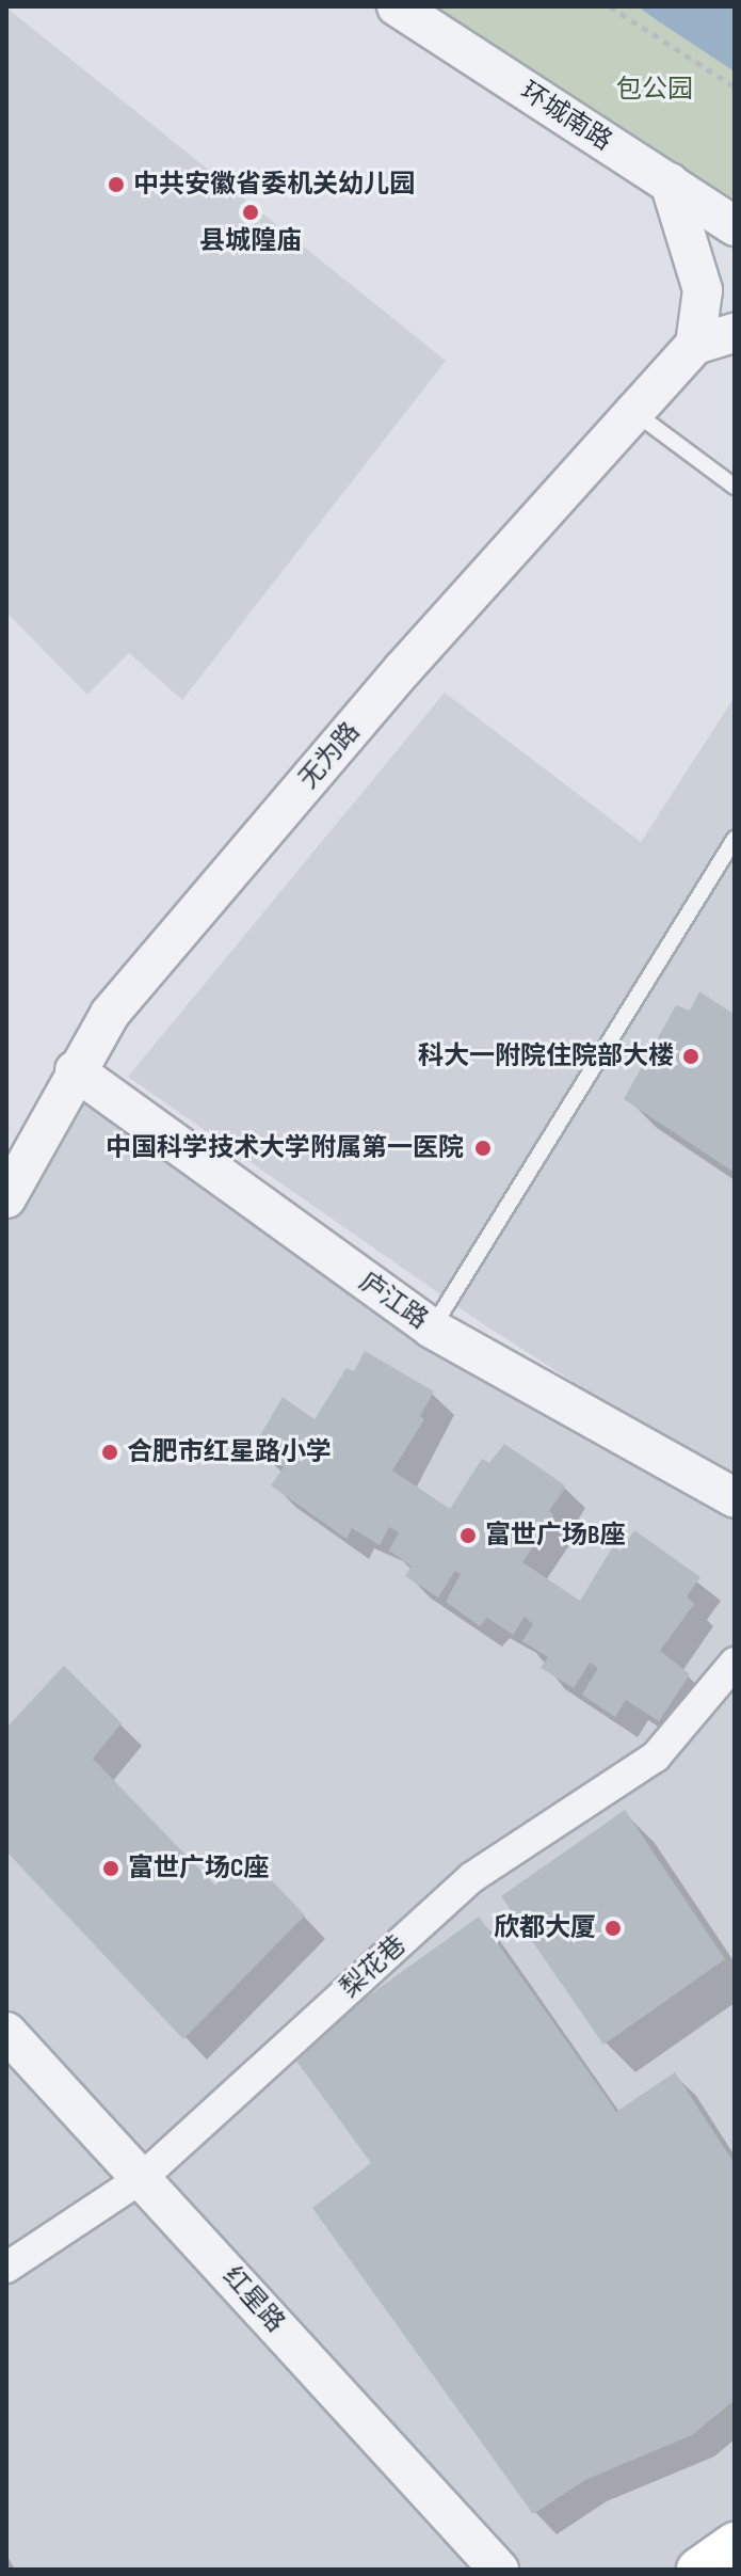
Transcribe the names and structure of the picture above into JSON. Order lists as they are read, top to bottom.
{
  "streets": {
    "street": [
      "环城南路",
      "无为路",
      "庐江路",
      "梨花巷",
      "红星路"
    ]
  },
  "crossings": [
    ["无为路", "庐江路"],
    ["梨花巷", "红星路"]
  ],
  "parks": ["包公园"],
  "places": [
    "中共安徽省委机关幼儿园",
    "县城隍庙",
    "科大一附院住院部大楼",
    "中国科学技术大学附属第一医院",
    "合肥市红星路小学",
    "富世广场B座",
    "富世广场C座",
    "欣都大厦"
  ]
}
